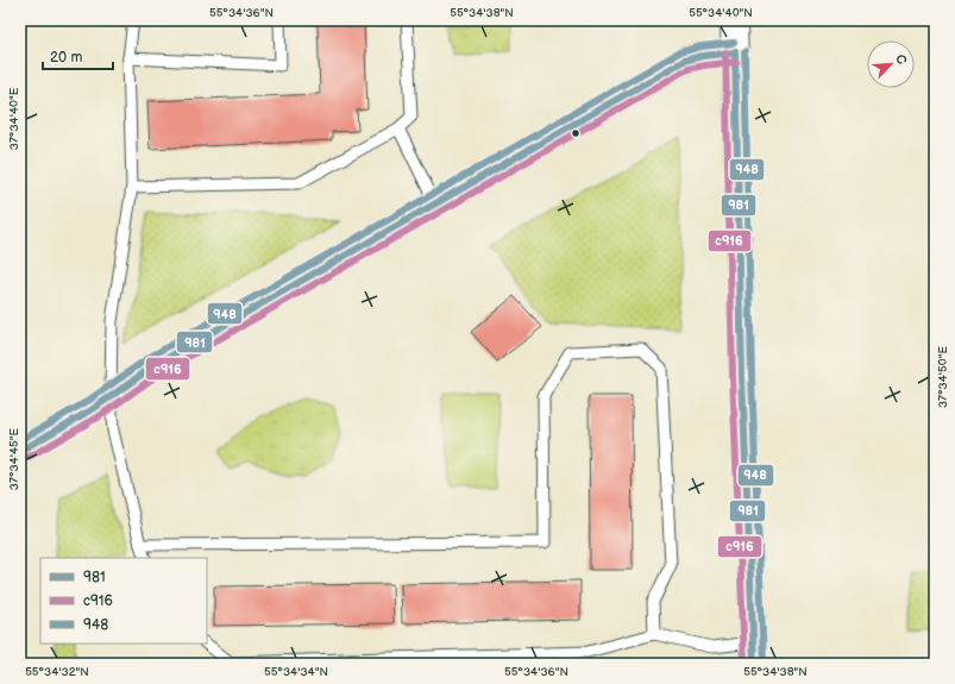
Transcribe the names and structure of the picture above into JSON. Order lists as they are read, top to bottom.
{
  "lines": ["transit line 948", "transit line 981", "transit line с916"],
  "legend": ["981", "с916", "948"],
  "scale_bar": "20 m",
  "north": "top right",
  "coordinates": [
    "55°34'36\"N",
    "55°34'38\"N",
    "55°34'40\"N",
    "37°34'40\"E",
    "37°34'50\"E",
    "37°34'45\"E",
    "55°34'32\"N",
    "55°34'34\"N"
  ]
}
